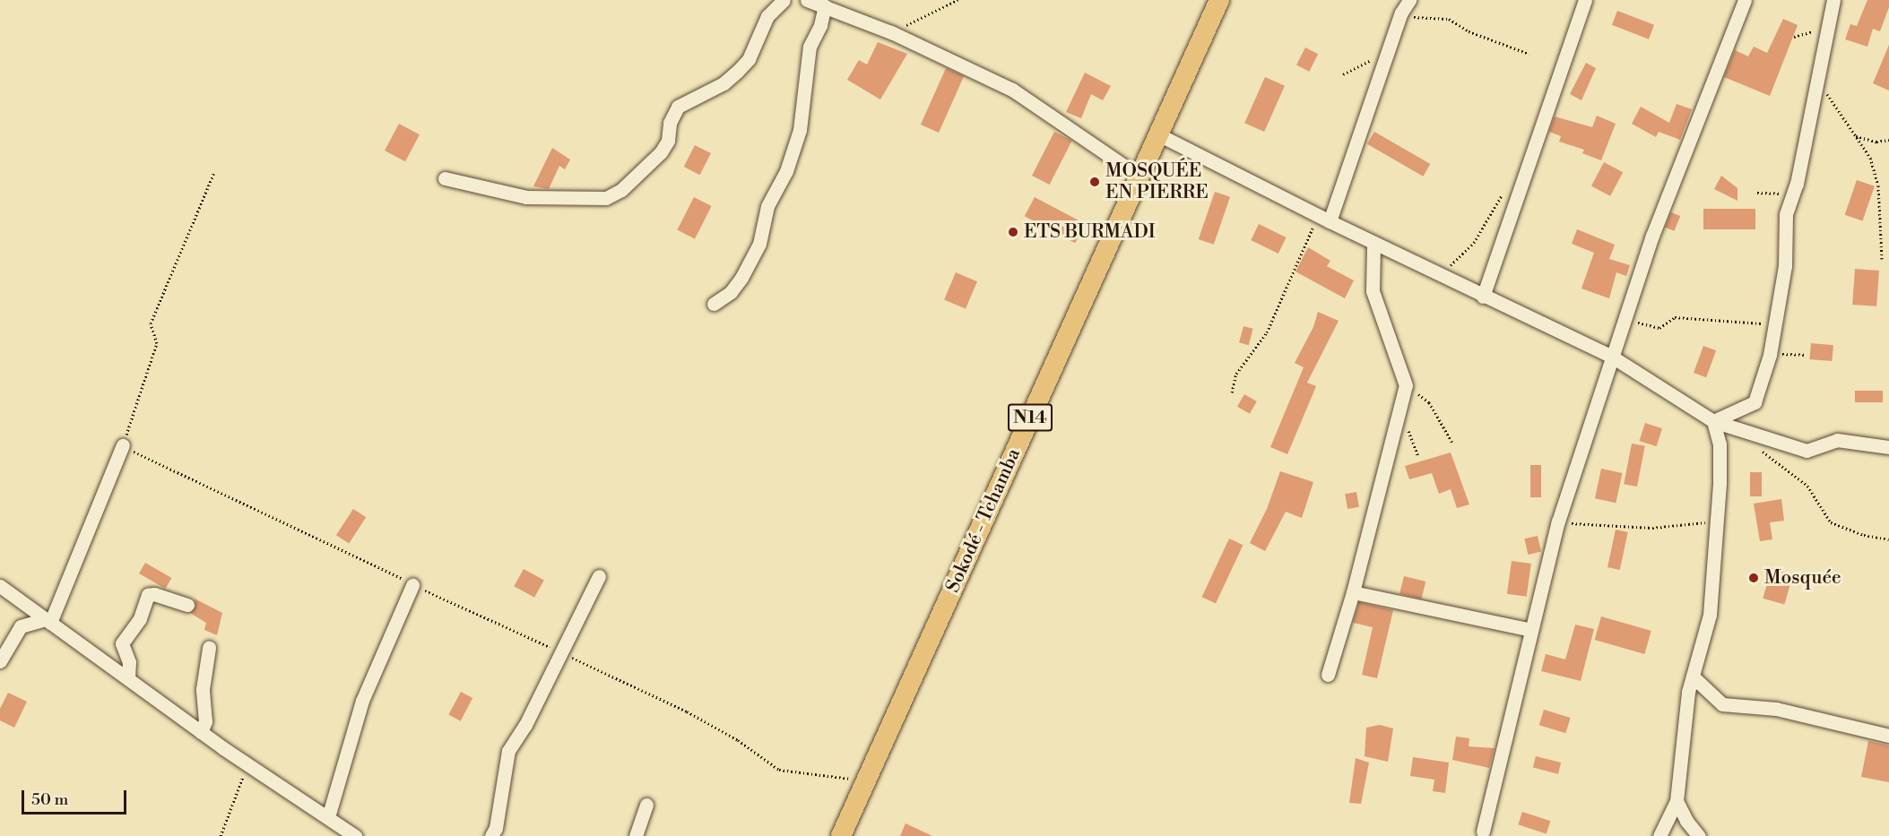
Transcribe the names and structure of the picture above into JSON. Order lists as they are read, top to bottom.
{
  "streets": {
    "main road": ["N14", "Sokodé - Tchamba"]
  },
  "places": ["MOSQUÉE EN PIERRE", "ETS BURMADI", "Mosquée"],
  "scale_bar": "50 m"
}
